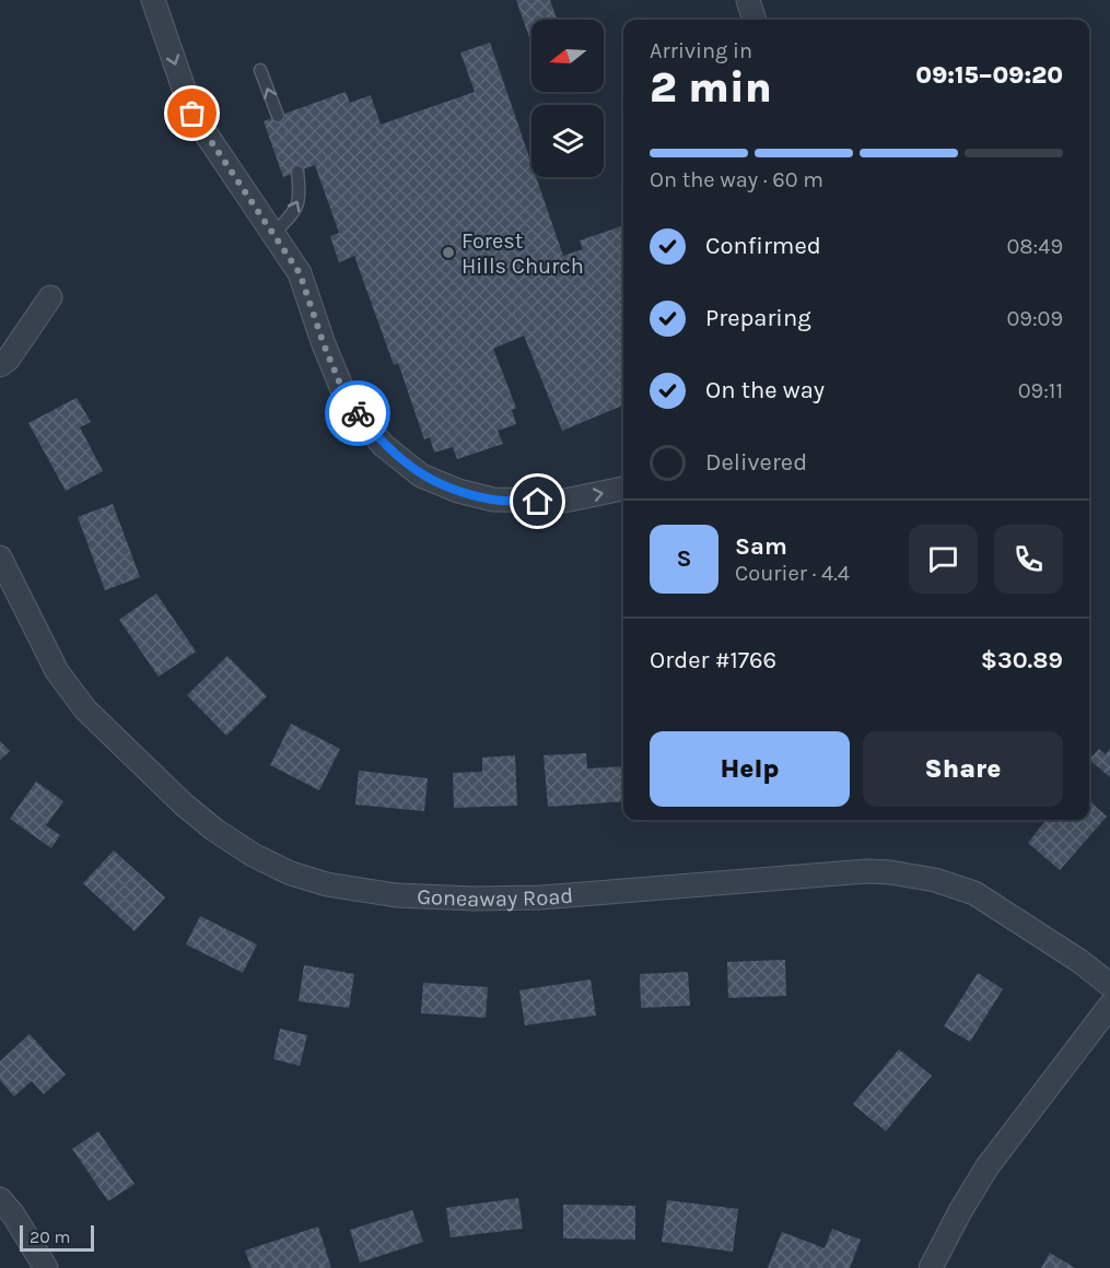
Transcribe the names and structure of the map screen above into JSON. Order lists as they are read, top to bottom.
{
  "streets": {
    "street": ["Goneaway Road"]
  },
  "places": ["Forest Hills Church"],
  "scale_bar": "20 m",
  "north": "left",
  "page": {
    "heading": ["2 min", "Arriving in", "09:15–09:20"],
    "panel": [
      "Sam",
      "Courier · 4.4",
      "Order #1766",
      "$30.89"
    ],
    "bar": "On the way · 60 m",
    "list": [
      ["Confirmed", "08:49"],
      ["Preparing", "09:09"],
      ["On the way", "09:11"],
      "Delivered"
    ],
    "round": "S",
    "buttons": ["Help", "Share"],
    "scale": "20 m"
  }
}
